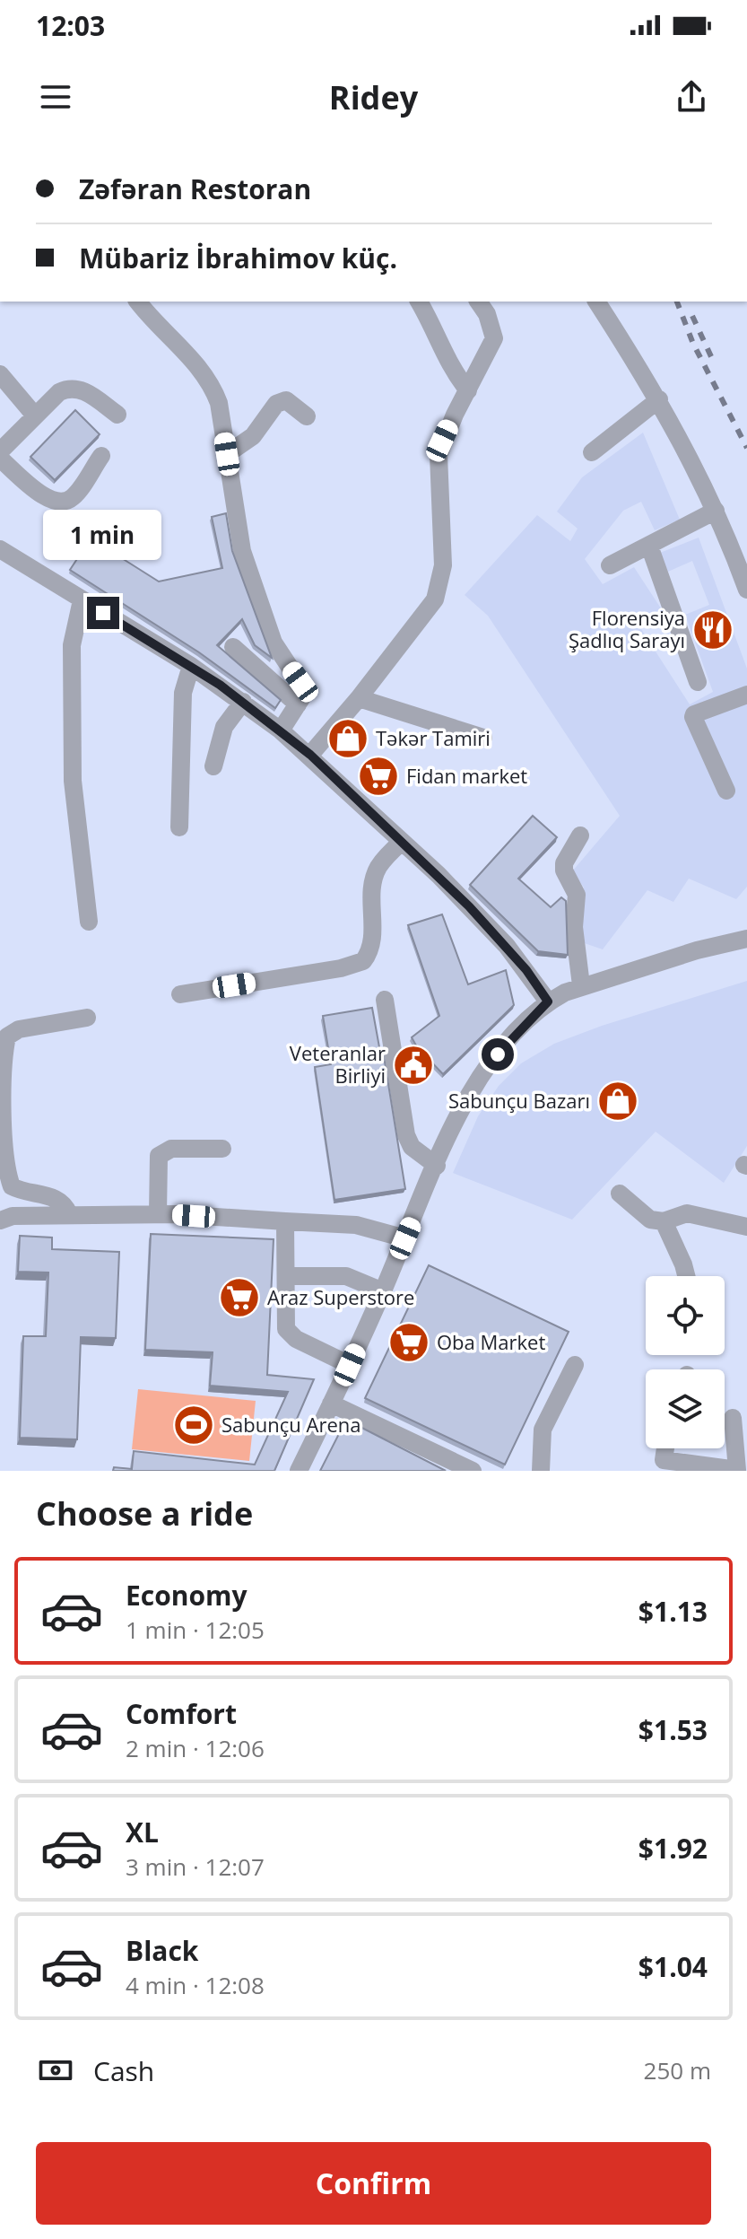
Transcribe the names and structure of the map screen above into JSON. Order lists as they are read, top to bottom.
{
  "places": {
    "restaurant": ["Florensiya Şadlıq Sarayı"],
    "shop": ["Təkər Tamiri", "Sabunçu Bazarı"],
    "supermarket": ["Fidan market", "Araz Superstore", "Oba Market"],
    "public building": ["Veteranlar Birliyi"],
    "sports": ["Sabunçu Arena"]
  },
  "page": {
    "status": "12:03",
    "header": "Ridey",
    "banner": ["Zəfəran Restoran", "Mübariz İbrahimov küç."],
    "bubble": "1 min",
    "heading": "Choose a ride",
    "list": [
      {
        "name": "Economy",
        "note": "1 min · 12:05",
        "value": "$1.13"
      },
      {
        "name": "Comfort",
        "note": "2 min · 12:06",
        "value": "$1.53"
      },
      {
        "name": "XL",
        "note": "3 min · 12:07",
        "value": "$1.92"
      },
      {
        "name": "Black",
        "note": "4 min · 12:08",
        "value": "$1.04"
      }
    ],
    "pay": ["Cash", "250 m"],
    "buttons": "Confirm"
  }
}
